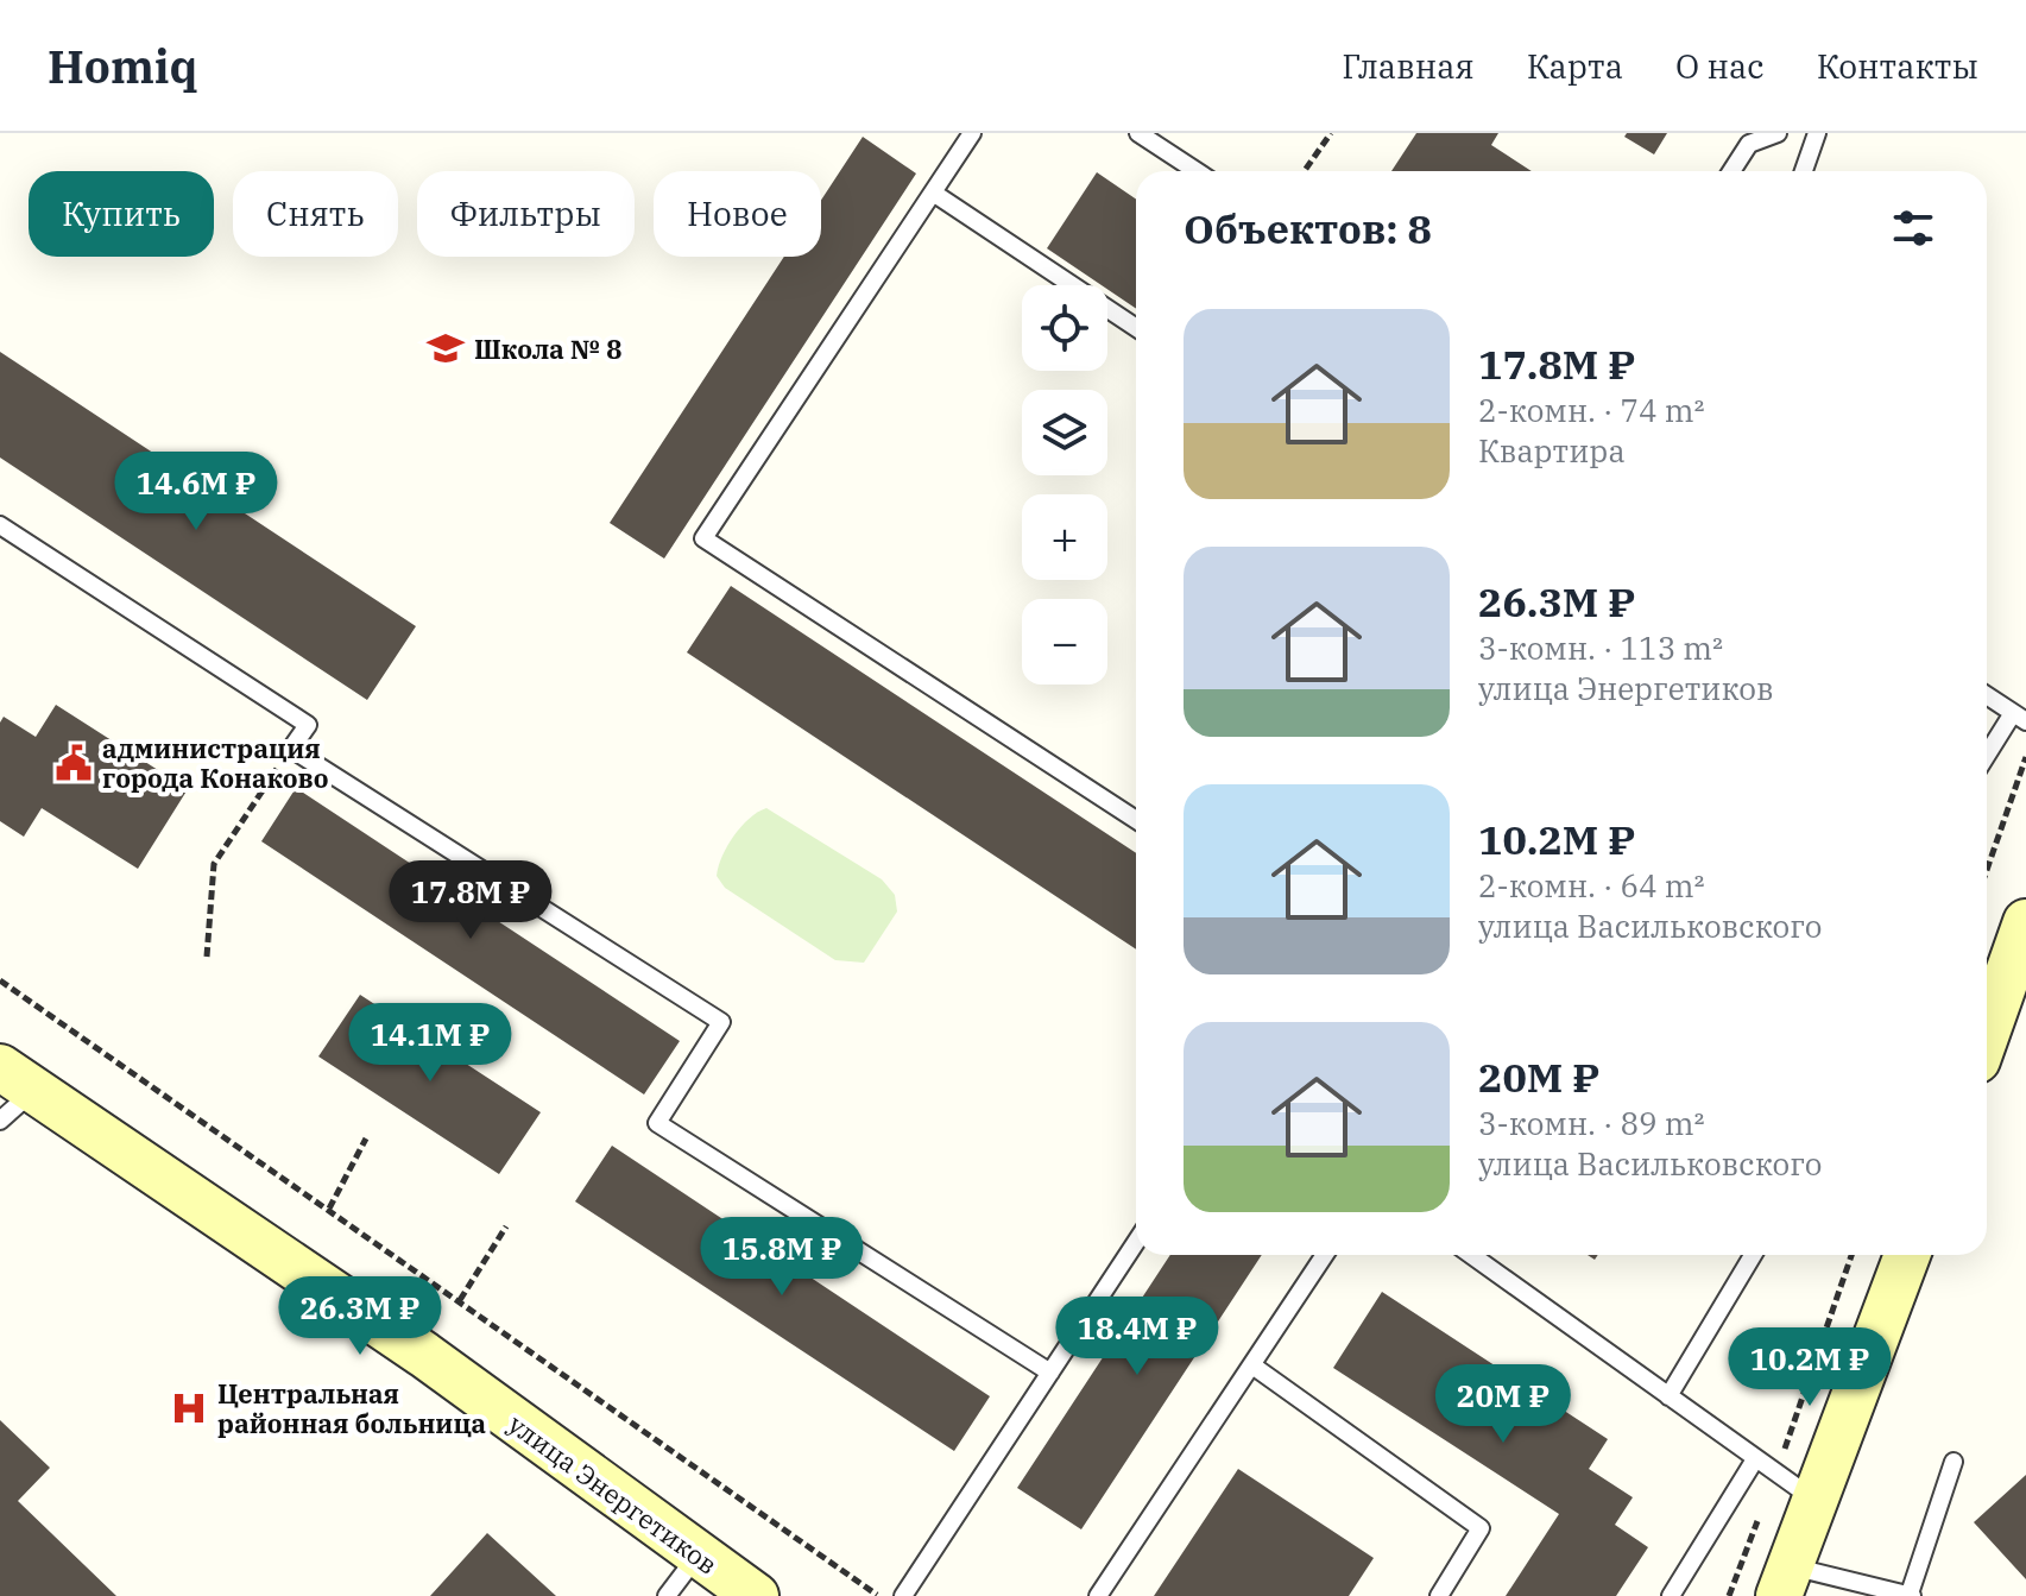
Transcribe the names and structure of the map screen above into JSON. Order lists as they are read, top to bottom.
{
  "streets": {
    "main road": ["улица Энергетиков"]
  },
  "places": {
    "school or university": ["Школа № 8"],
    "public building": ["администрация города Конаково"],
    "hospital": ["Центральная районная больница"]
  },
  "page": {
    "header": "Homiq",
    "nav": [
      "Главная",
      "Карта",
      "О нас",
      "Контакты"
    ],
    "chip": [
      "Купить",
      "Снять",
      "Фильтры",
      "Новое"
    ],
    "heading": "Объектов: 8",
    "map_buttons": ["+", "−"],
    "list": [
      {
        "name": "17.8M ₽",
        "note": "2-комн. · 74 m² · Квартира"
      },
      {
        "name": "26.3M ₽",
        "note": "3-комн. · 113 m² · улица Энергетиков"
      },
      {
        "name": "10.2M ₽",
        "note": "2-комн. · 64 m² · улица Васильковского"
      },
      {
        "name": "20M ₽",
        "note": "3-комн. · 89 m² · улица Васильковского"
      }
    ],
    "price": [
      "14.6M ₽",
      "17.8M ₽",
      "14.1M ₽",
      "15.8M ₽",
      "26.3M ₽",
      "18.4M ₽",
      "10.2M ₽",
      "20M ₽"
    ]
  }
}
